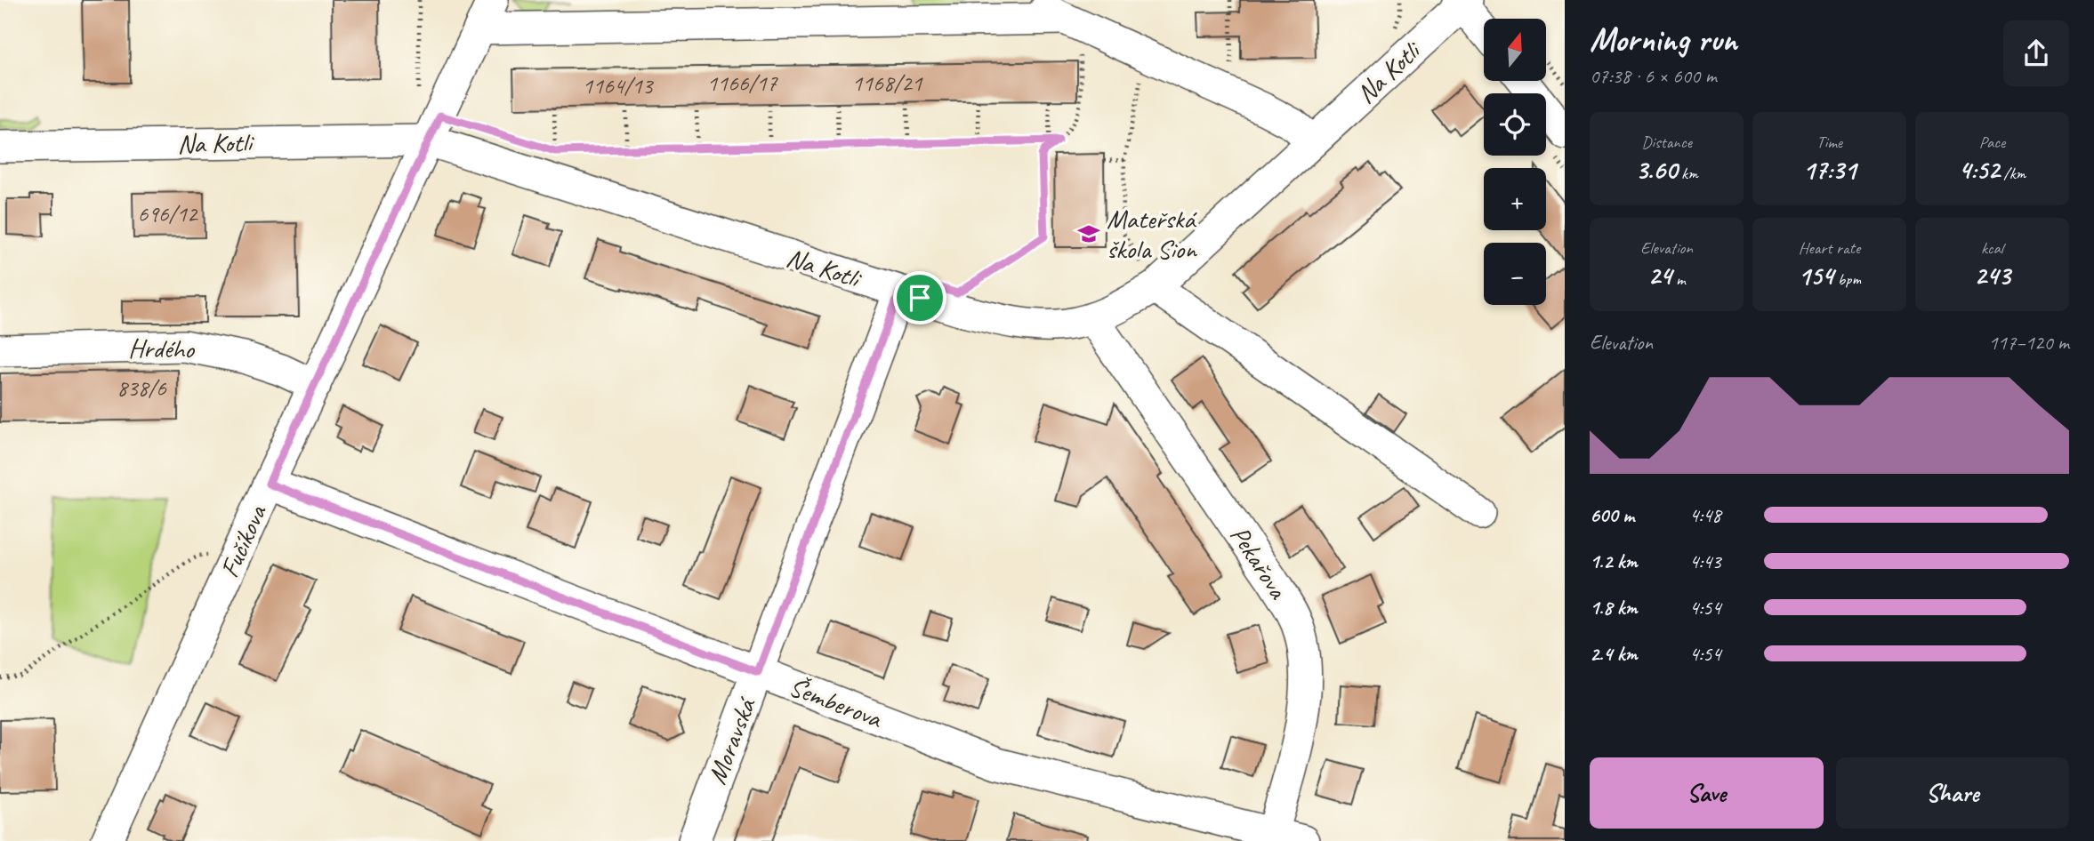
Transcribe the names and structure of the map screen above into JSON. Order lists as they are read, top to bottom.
{
  "streets": {
    "street": [
      "Na Kotli",
      "Hrdého",
      "Fučíkova",
      "Pekařova",
      "Šemberova",
      "Moravská"
    ]
  },
  "crossings": [
    ["Na Kotli", "Fučíkova"],
    ["Na Kotli", "Pekařova"],
    ["Na Kotli", "Moravská"],
    ["Hrdého", "Fučíkova"],
    ["Fučíkova", "Šemberova"],
    ["Pekařova", "Šemberova"],
    ["Šemberova", "Moravská"]
  ],
  "places": {
    "school or university": ["Mateřská škola Sion"]
  },
  "house_numbers": [
    "1166/17",
    "1168/21",
    "1164/13",
    "696/12",
    "838/6"
  ],
  "north": "top",
  "page": {
    "heading": ["Morning run", "07:38 · 6 × 600 m"],
    "map_buttons": ["+", "−"],
    "stats": [
      ["Distance", "3.60 km"],
      ["Time", "17:31"],
      ["Pace", "4:52 /km"],
      ["Elevation", "24 m"],
      ["Heart rate", "154 bpm"],
      ["kcal", "243"]
    ],
    "chart": ["Elevation", "117–120 m"],
    "list": [
      {
        "name": "600 m",
        "note": "4:48"
      },
      {
        "name": "1.2 km",
        "note": "4:43"
      },
      {
        "name": "1.8 km",
        "note": "4:54"
      },
      {
        "name": "2.4 km",
        "note": "4:54"
      }
    ],
    "buttons": ["Save", "Share"]
  }
}
